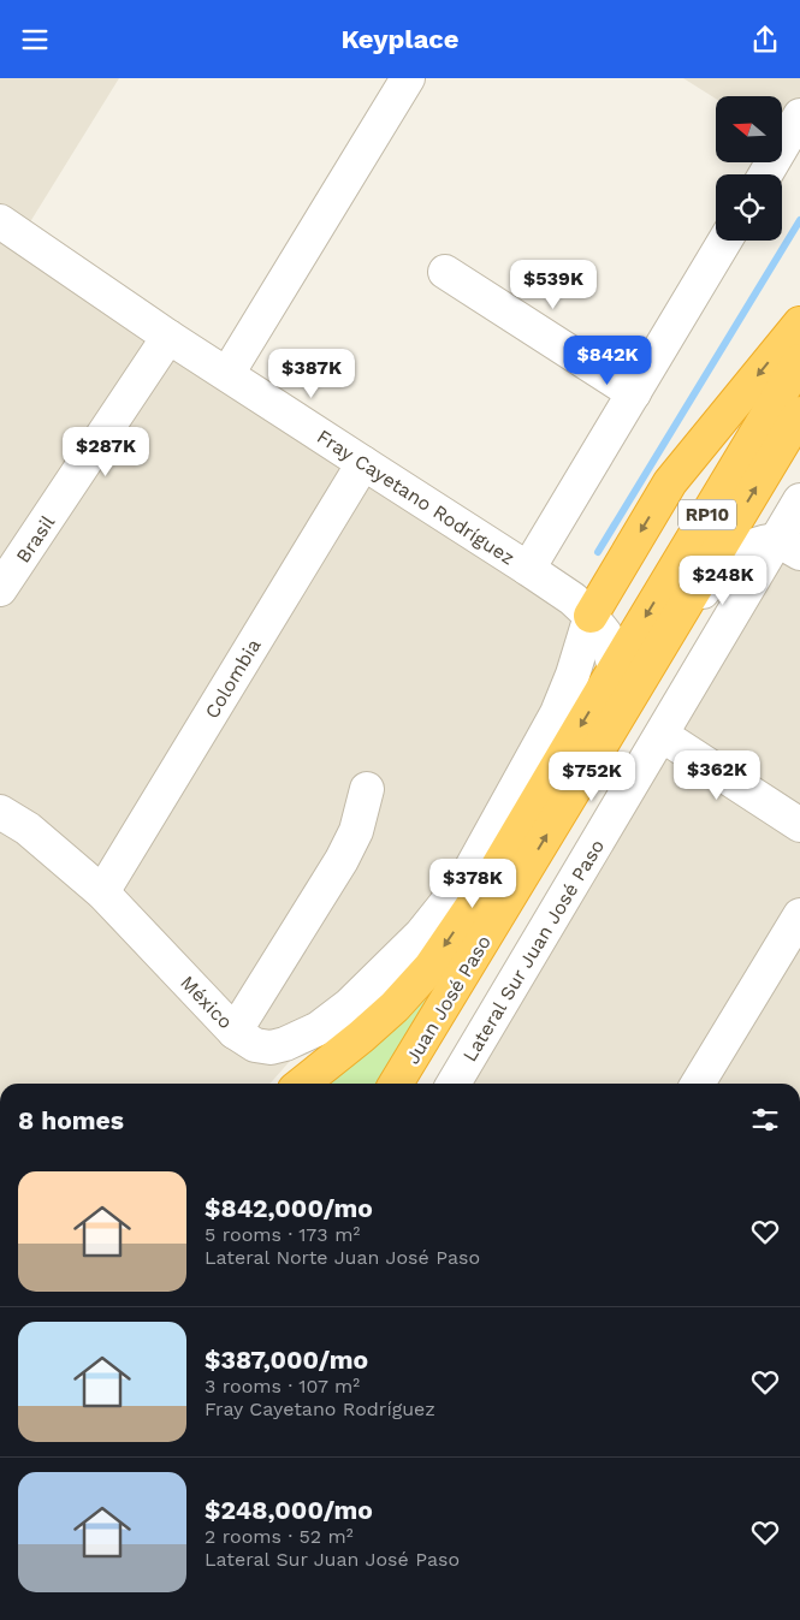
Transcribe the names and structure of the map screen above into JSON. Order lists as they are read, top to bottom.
{
  "streets": {
    "highway": ["RP10", "Juan José Paso"],
    "street": [
      "Fray Cayetano Rodríguez",
      "Brasil",
      "Colombia",
      "Lateral Sur Juan José Paso",
      "México"
    ]
  },
  "crossings": [
    ["Fray Cayetano Rodríguez", "Brasil"],
    ["Fray Cayetano Rodríguez", "Colombia"],
    ["Fray Cayetano Rodríguez", "Juan José Paso"],
    ["Colombia", "México"]
  ],
  "north": "left",
  "page": {
    "header": "Keyplace",
    "price": [
      "$539K",
      "$842K",
      "$387K",
      "$287K",
      "$248K",
      "$362K",
      "$752K",
      "$378K"
    ],
    "heading": "8 homes",
    "list": [
      {
        "name": "$842,000/mo",
        "note": "5 rooms · 173 m² · Lateral Norte Juan José Paso"
      },
      {
        "name": "$387,000/mo",
        "note": "3 rooms · 107 m² · Fray Cayetano Rodríguez"
      },
      {
        "name": "$248,000/mo",
        "note": "2 rooms · 52 m² · Lateral Sur Juan José Paso"
      }
    ]
  }
}
